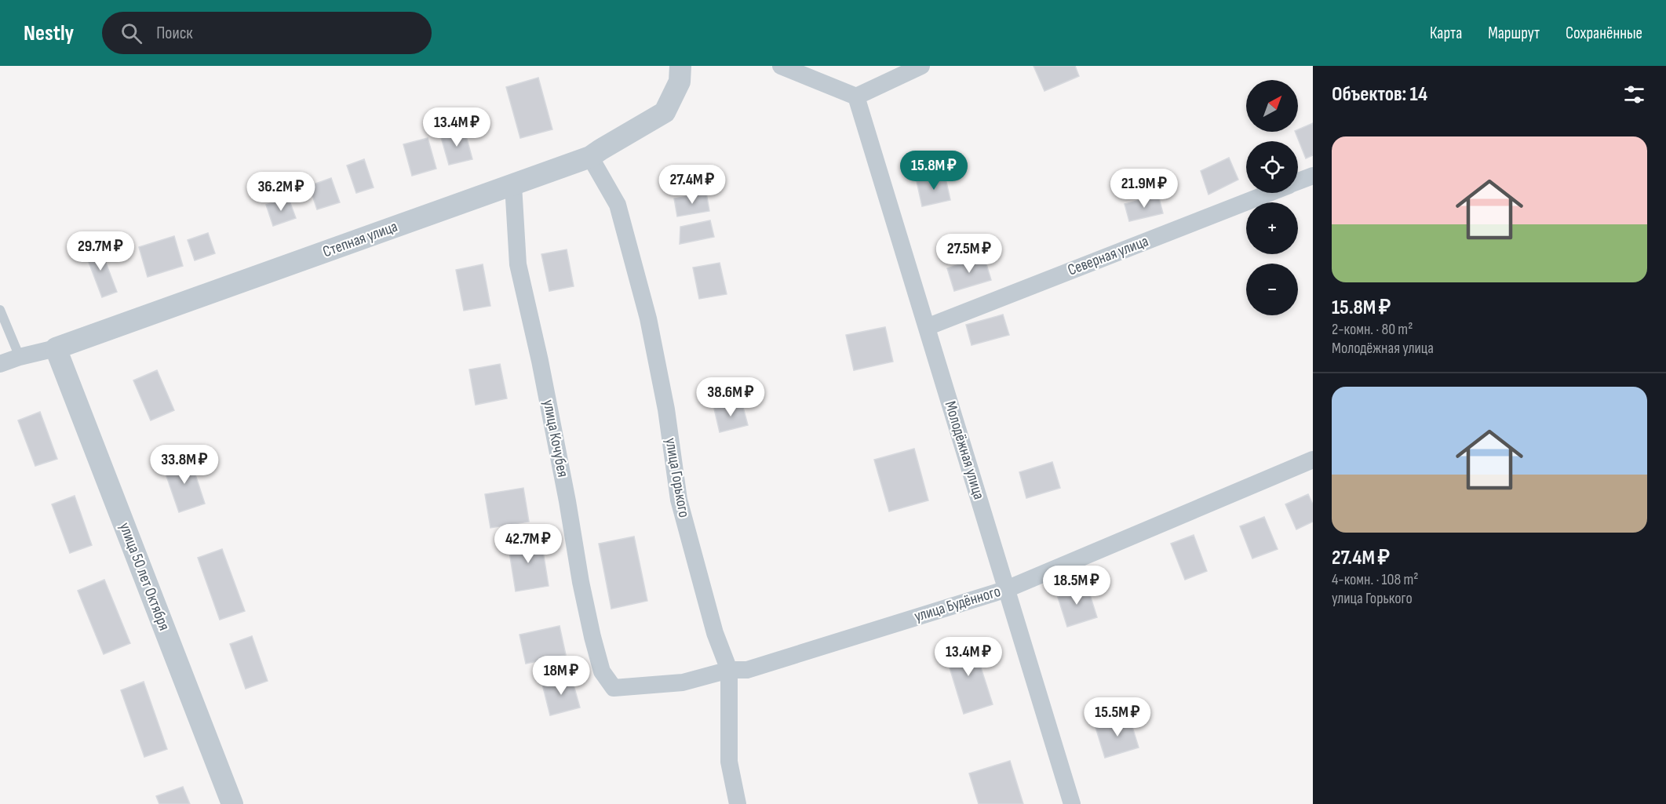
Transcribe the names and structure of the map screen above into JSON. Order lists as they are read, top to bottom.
{
  "streets": {
    "street": [
      "Степная улица",
      "Северная улица",
      "улица Кочубея",
      "Молодёжная улица",
      "улица Горького",
      "улица 50 лет Октября",
      "улица Будённого"
    ]
  },
  "crossings": [
    ["Степная улица", "улица Кочубея"],
    ["Степная улица", "улица Горького"],
    ["Степная улица", "улица 50 лет Октября"],
    ["Северная улица", "Молодёжная улица"],
    ["улица Кочубея", "улица Будённого"],
    ["Молодёжная улица", "улица Будённого"],
    ["улица Горького", "улица Будённого"]
  ],
  "north": "top right",
  "page": {
    "header": "Nestly",
    "search": "Поиск",
    "nav": ["Карта", "Маршрут", "Сохранённые"],
    "heading": "Объектов: 14",
    "map_buttons": ["+", "−"],
    "price": [
      "13.4M ₽",
      "15.8M ₽",
      "27.4M ₽",
      "21.9M ₽",
      "36.2M ₽",
      "29.7M ₽",
      "27.5M ₽",
      "38.6M ₽",
      "33.8M ₽",
      "42.7M ₽",
      "18.5M ₽",
      "13.4M ₽",
      "18M ₽",
      "15.5M ₽"
    ],
    "list": [
      {
        "name": "15.8M ₽",
        "note": "2-комн. · 80 m² · Молодёжная улица"
      },
      {
        "name": "27.4M ₽",
        "note": "4-комн. · 108 m² · улица Горького"
      }
    ]
  }
}
